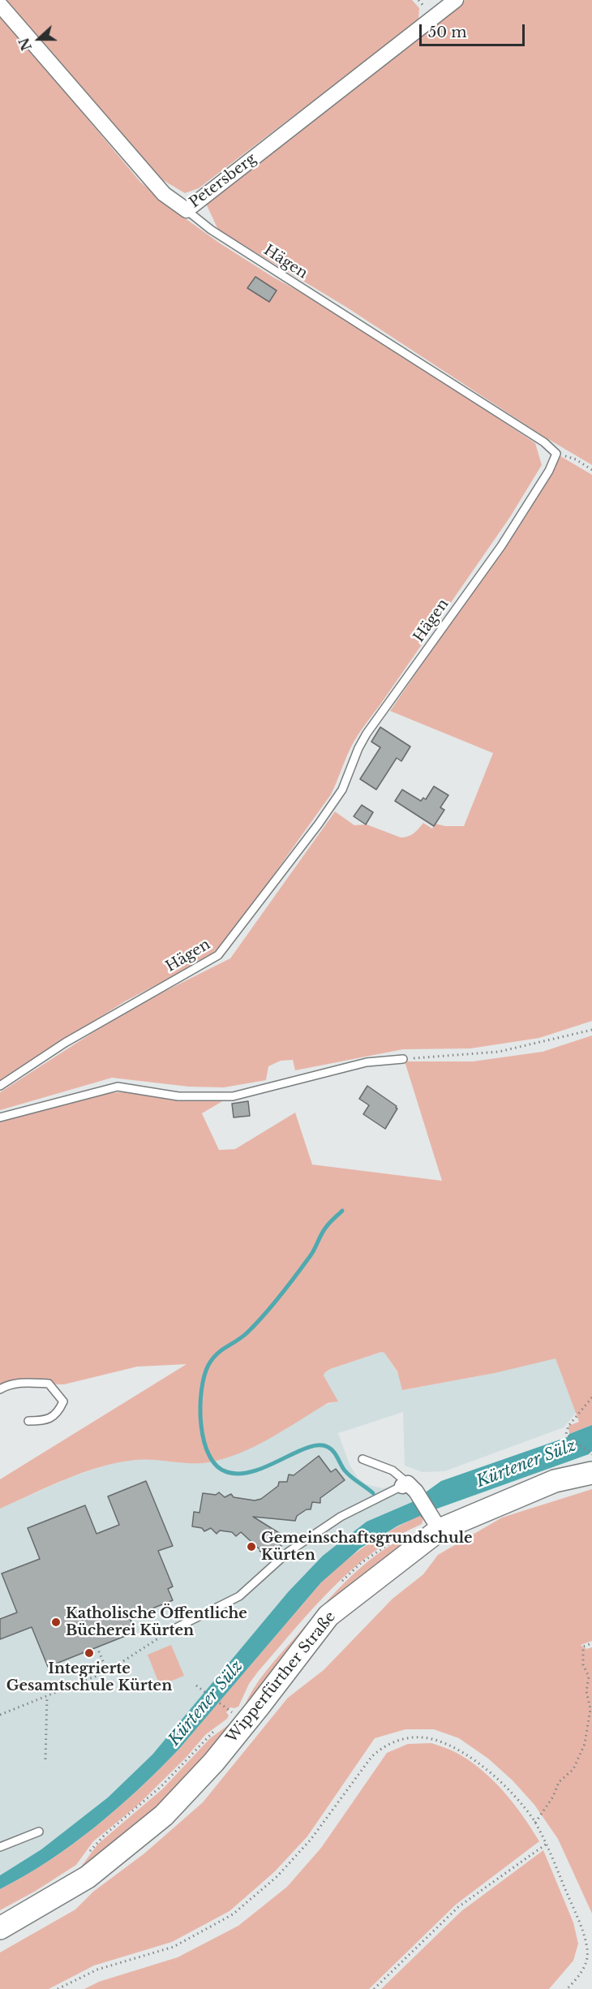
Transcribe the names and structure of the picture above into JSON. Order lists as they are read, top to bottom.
{
  "streets": {
    "main road": ["Wipperfürther Straße"],
    "street": ["Petersberg"],
    "lane": ["Hägen"]
  },
  "crossings": [
    ["Petersberg", "Hägen"]
  ],
  "water": ["Kürtener Sülz"],
  "places": ["Gemeinschaftsgrundschule Kürten", "Katholische Öffentliche Bücherei Kürten", "Integrierte Gesamtschule Kürten"],
  "scale_bar": "50 m",
  "north": "left"
}
